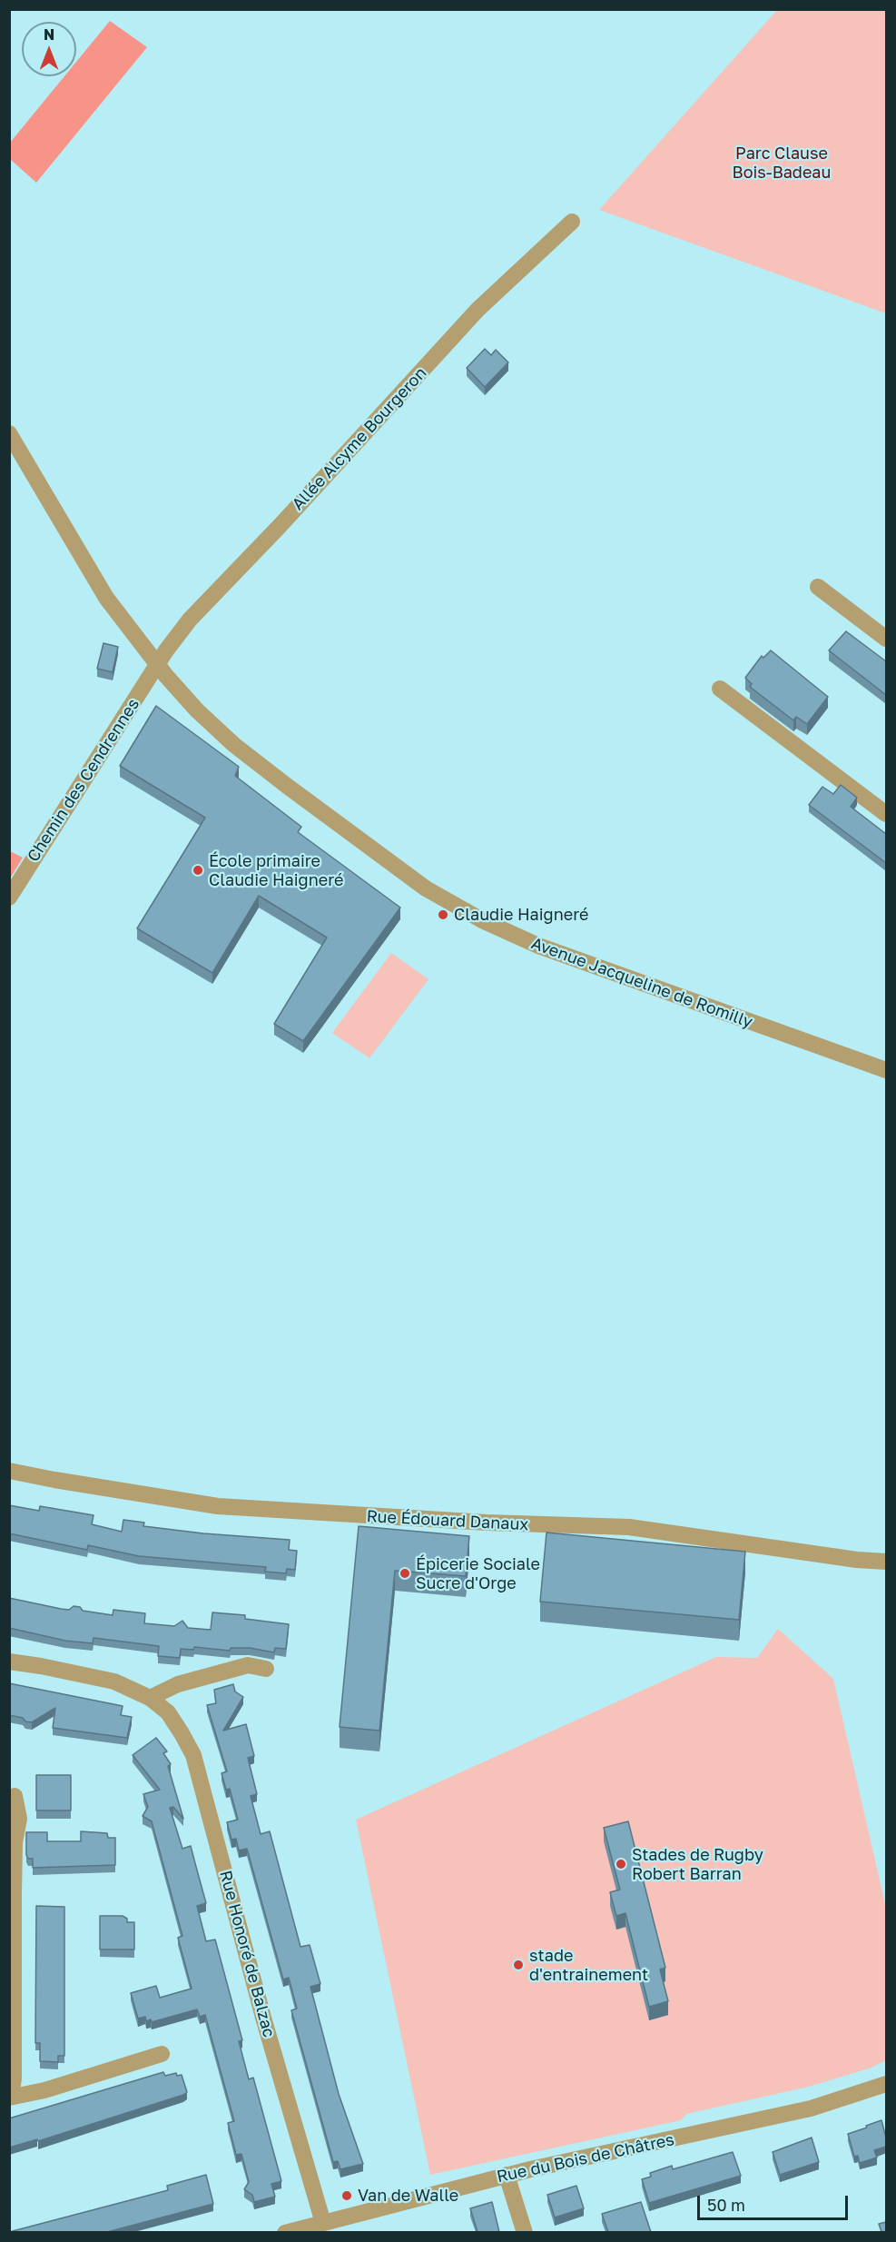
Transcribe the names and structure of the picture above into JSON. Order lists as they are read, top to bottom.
{
  "streets": {
    "street": [
      "Allée Alcyme Bourgeron",
      "Chemin des Cendrennes",
      "Avenue Jacqueline de Romilly",
      "Rue Édouard Danaux",
      "Rue Honoré de Balzac",
      "Rue du Bois de Châtres"
    ]
  },
  "crossings": [
    ["Allée Alcyme Bourgeron", "Chemin des Cendrennes"],
    ["Allée Alcyme Bourgeron", "Avenue Jacqueline de Romilly"],
    ["Chemin des Cendrennes", "Avenue Jacqueline de Romilly"],
    ["Rue Honoré de Balzac", "Rue du Bois de Châtres"]
  ],
  "parks": ["Parc Clause Bois-Badeau"],
  "places": [
    "École primaire Claudie Haigneré",
    "Claudie Haigneré",
    "Épicerie Sociale Sucre d'Orge",
    "Stades de Rugby Robert Barran",
    "stade d'entrainement",
    "Van de Walle"
  ],
  "scale_bar": "50 m",
  "north": "top"
}
